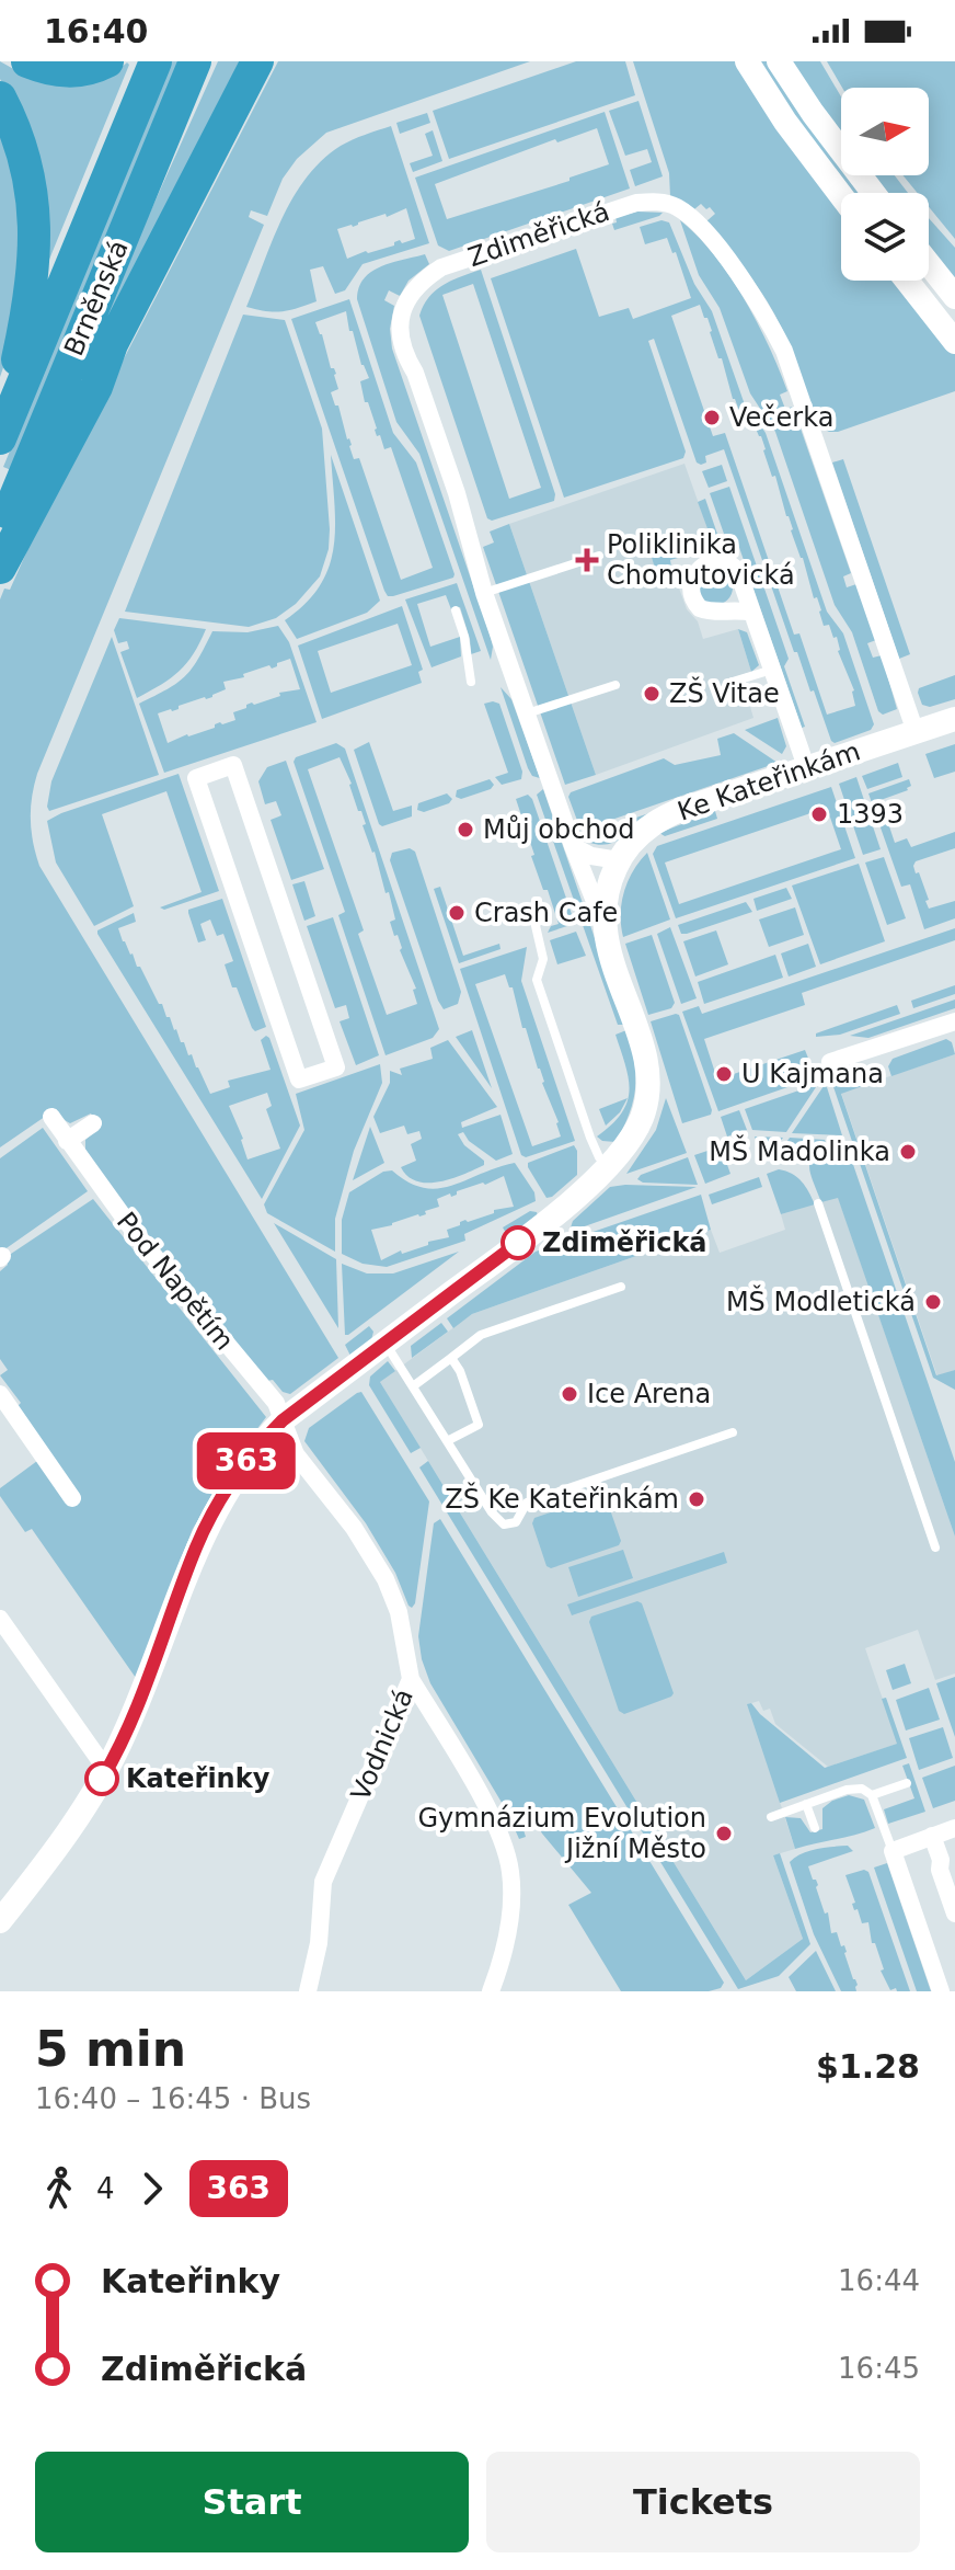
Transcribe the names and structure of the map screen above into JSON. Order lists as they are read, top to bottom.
{
  "streets": {
    "highway": ["Brněnská"],
    "street": [
      "Zdiměřická",
      "Ke Kateřinkám",
      "Pod Napětím",
      "Vodnická"
    ]
  },
  "crossings": [
    ["Zdiměřická", "Ke Kateřinkám"],
    ["Ke Kateřinkám", "Pod Napětím"],
    ["Ke Kateřinkám", "Vodnická"],
    ["Pod Napětím", "Vodnická"]
  ],
  "places": {
    "other": [
      "Večerka",
      "ZŠ Vitae",
      "1393",
      "Můj obchod",
      "Crash Cafe",
      "U Kajmana",
      "MŠ Madolinka",
      "Zdiměřická",
      "MŠ Modletická",
      "Ice Arena",
      "ZŠ Ke Kateřinkám",
      "Kateřinky",
      "Gymnázium Evolution Jižní Město"
    ],
    "health": ["Poliklinika Chomutovická"]
  },
  "lines": ["bus line 363"],
  "north": "right",
  "page": {
    "status": "16:40",
    "on_map": "363",
    "heading": ["5 min", "16:40 – 16:45 · Bus", "$1.28"],
    "legs": ["4", "363"],
    "list": [
      {
        "name": "Kateřinky",
        "value": "16:44"
      },
      {
        "name": "Zdiměřická",
        "value": "16:45"
      }
    ],
    "buttons": ["Start", "Tickets"]
  }
}
